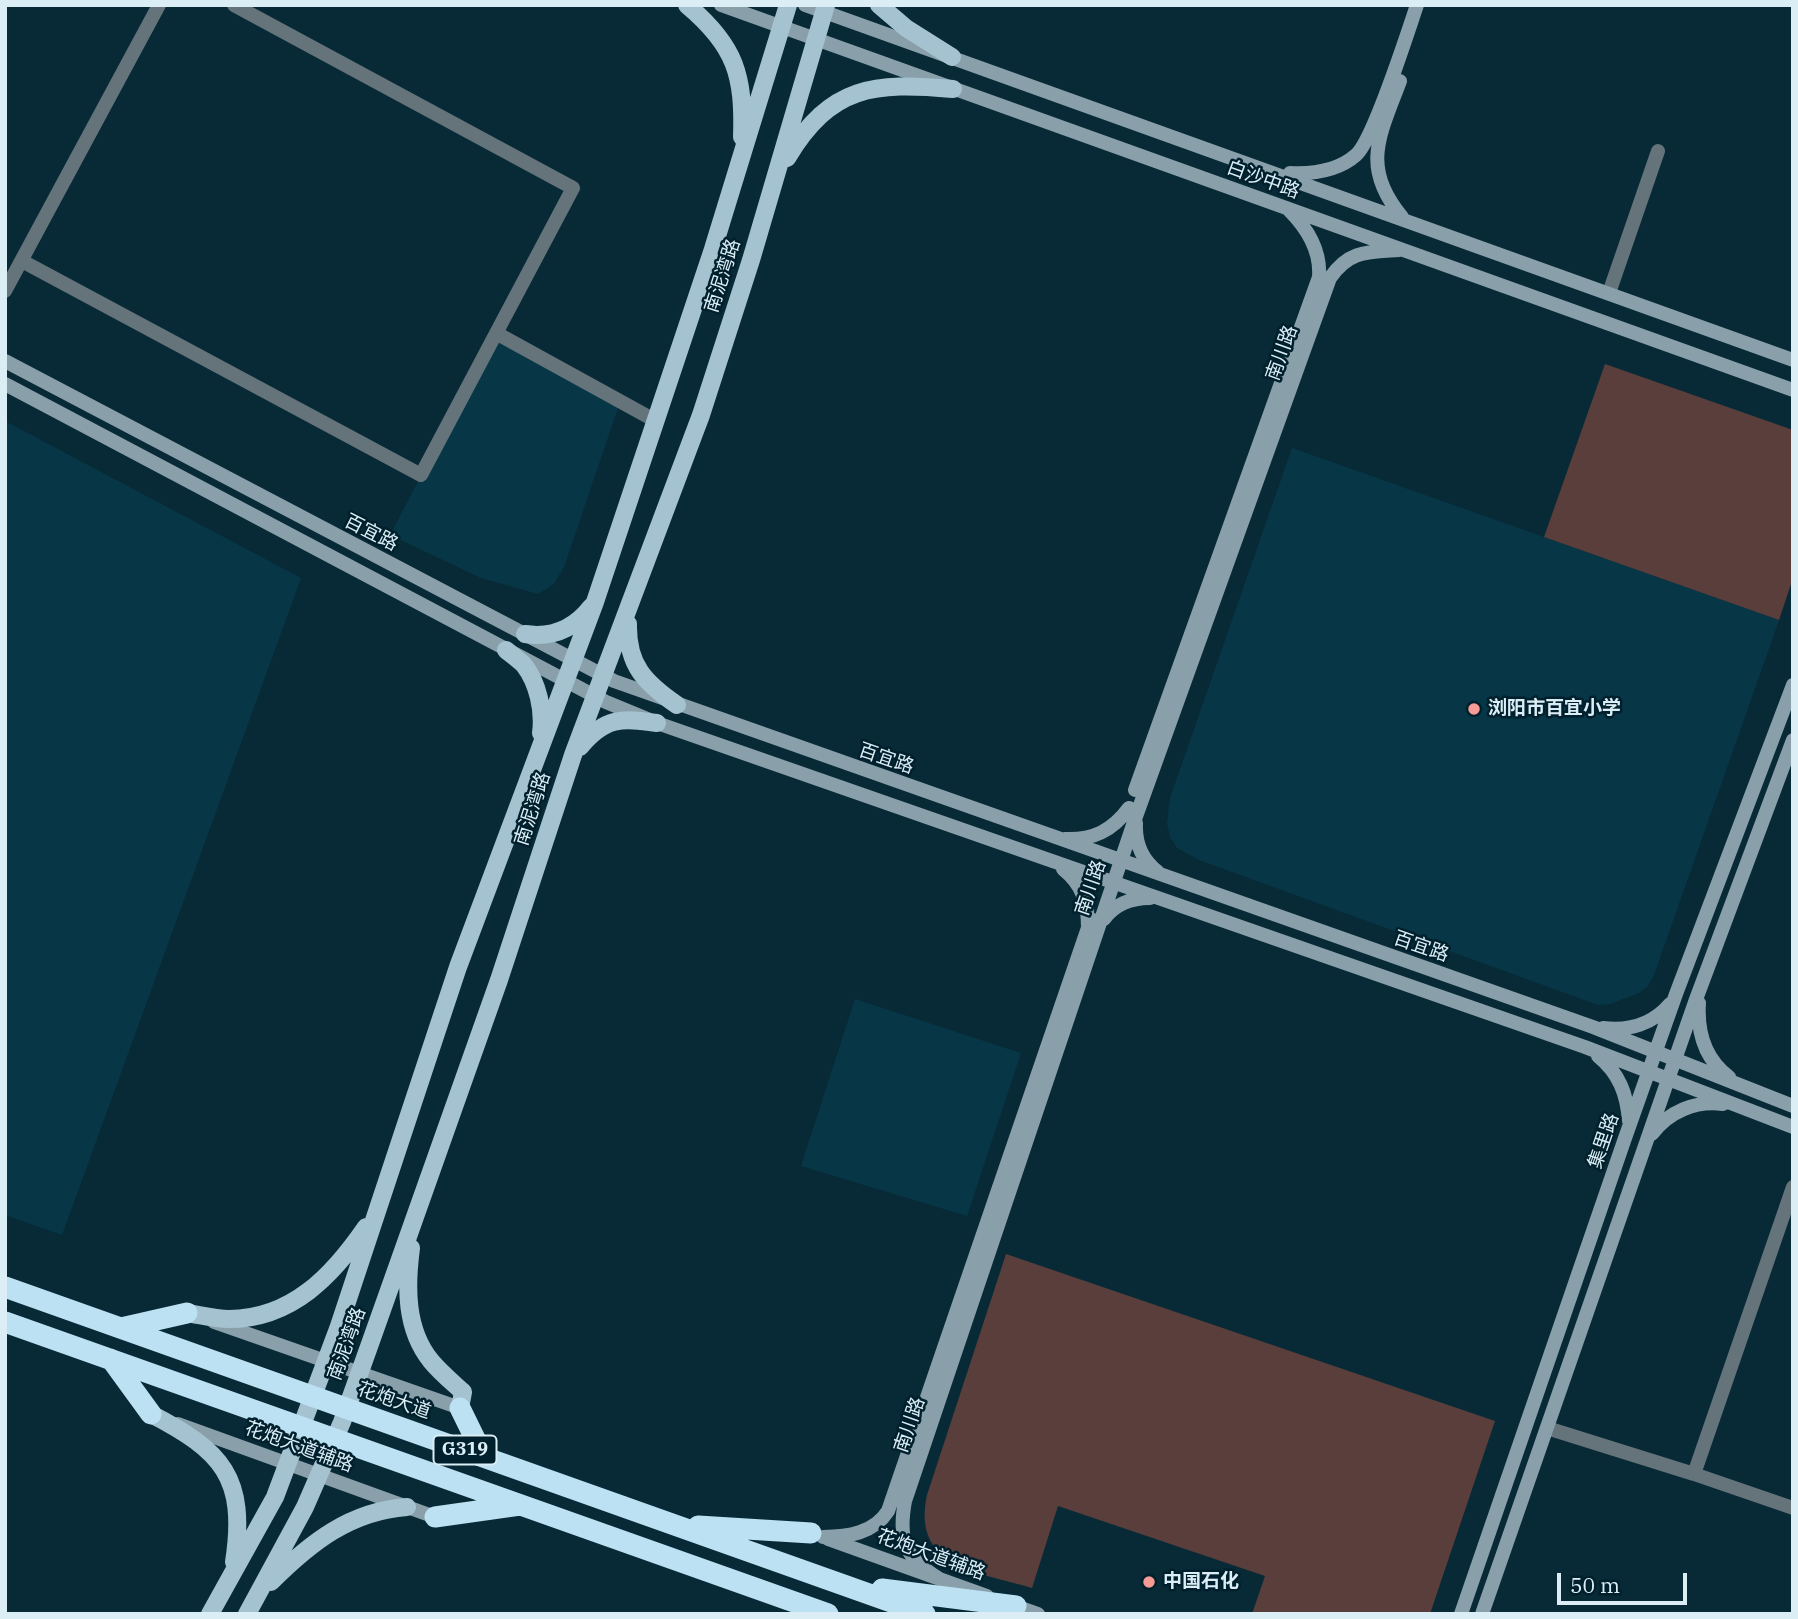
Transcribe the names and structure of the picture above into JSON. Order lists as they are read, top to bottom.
{
  "streets": {
    "highway": ["花炮大道", "G319"],
    "main road": ["南泥湾路"],
    "street": [
      "白沙中路",
      "南川路",
      "百宜路",
      "集里路",
      "花炮大道辅路"
    ]
  },
  "crossings": [
    ["白沙中路", "南泥湾路"],
    ["白沙中路", "南川路"],
    ["南泥湾路", "百宜路"],
    ["南泥湾路", "花炮大道"],
    ["南泥湾路", "花炮大道辅路"],
    ["南泥湾路", "G319"],
    ["南川路", "百宜路"],
    ["南川路", "花炮大道辅路"],
    ["百宜路", "集里路"]
  ],
  "places": ["浏阳市百宜小学", "中国石化"],
  "scale_bar": "50 m"
}
